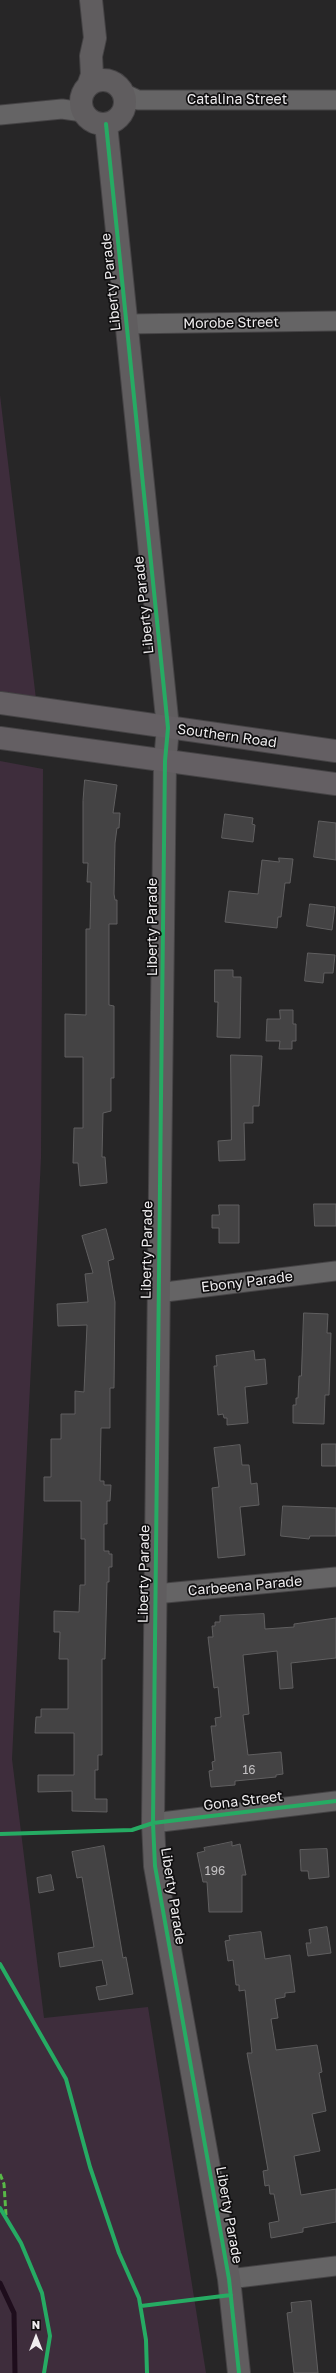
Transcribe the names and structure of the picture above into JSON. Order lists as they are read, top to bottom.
{
  "streets": {
    "main road": ["Southern Road"],
    "street": [
      "Catalina Street",
      "Liberty Parade",
      "Morobe Street",
      "Ebony Parade",
      "Carbeena Parade",
      "Gona Street"
    ]
  },
  "crossings": [
    ["Catalina Street", "Liberty Parade"],
    ["Liberty Parade", "Morobe Street"],
    ["Liberty Parade", "Southern Road"],
    ["Liberty Parade", "Ebony Parade"],
    ["Liberty Parade", "Carbeena Parade"],
    ["Liberty Parade", "Gona Street"]
  ],
  "house_numbers": ["16", "196"],
  "north": "top"
}
